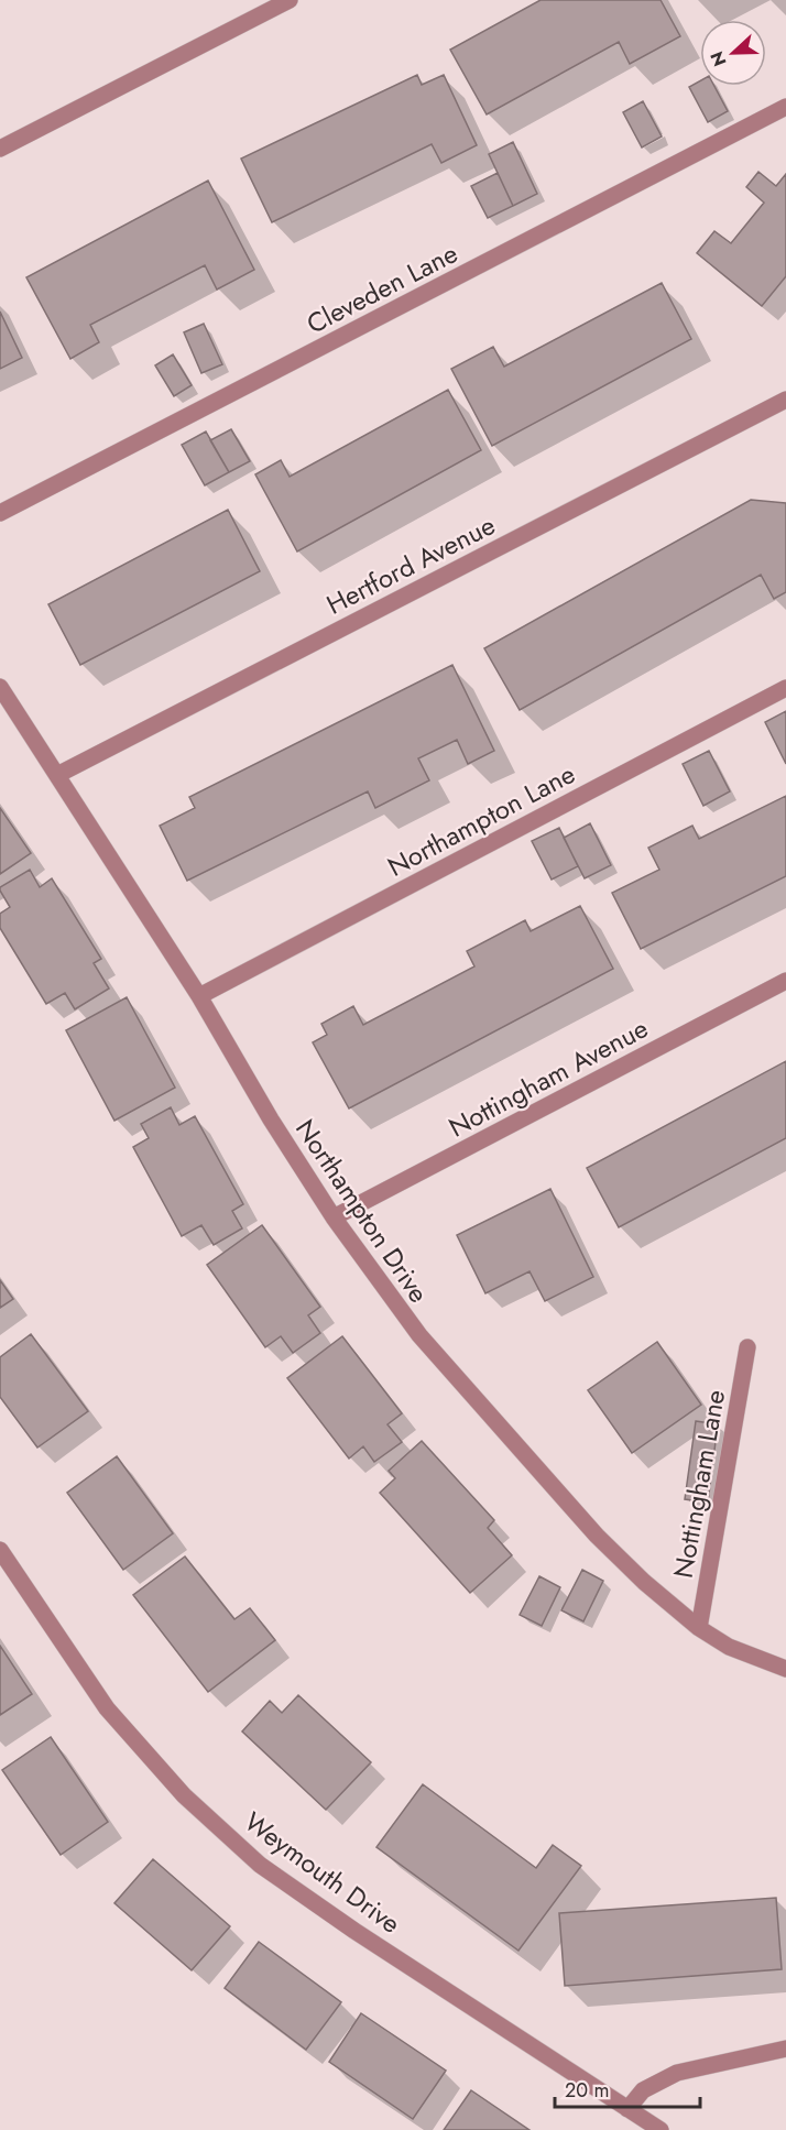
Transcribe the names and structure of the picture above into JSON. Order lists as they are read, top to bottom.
{
  "streets": {
    "street": [
      "Cleveden Lane",
      "Hertford Avenue",
      "Northampton Lane",
      "Nottingham Avenue",
      "Northampton Drive",
      "Nottingham Lane",
      "Weymouth Drive"
    ]
  },
  "crossings": [
    ["Hertford Avenue", "Northampton Drive"],
    ["Northampton Lane", "Northampton Drive"],
    ["Nottingham Avenue", "Northampton Drive"],
    ["Northampton Drive", "Nottingham Lane"]
  ],
  "scale_bar": "20 m",
  "north": "left"
}
